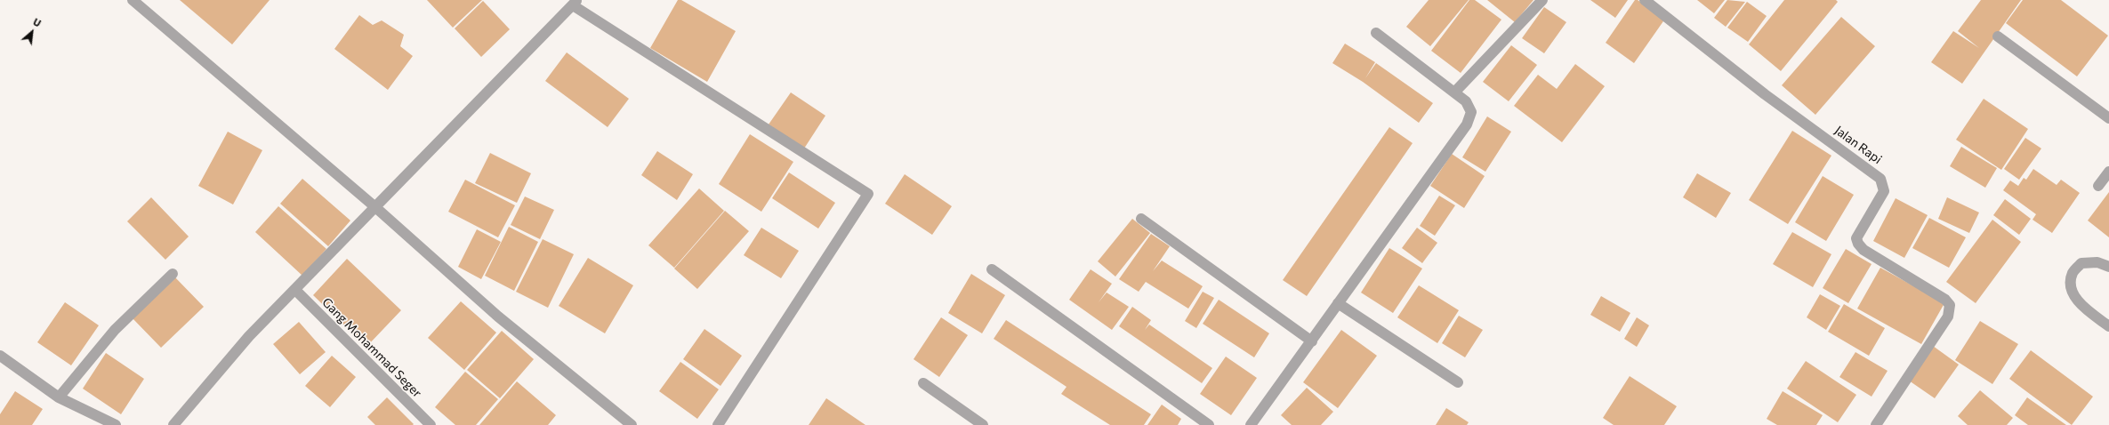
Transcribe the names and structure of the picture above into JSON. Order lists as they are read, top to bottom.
{
  "streets": {
    "street": ["Jalan Rapi", "Gang Mohammad Seger"]
  },
  "north": "top right"
}
